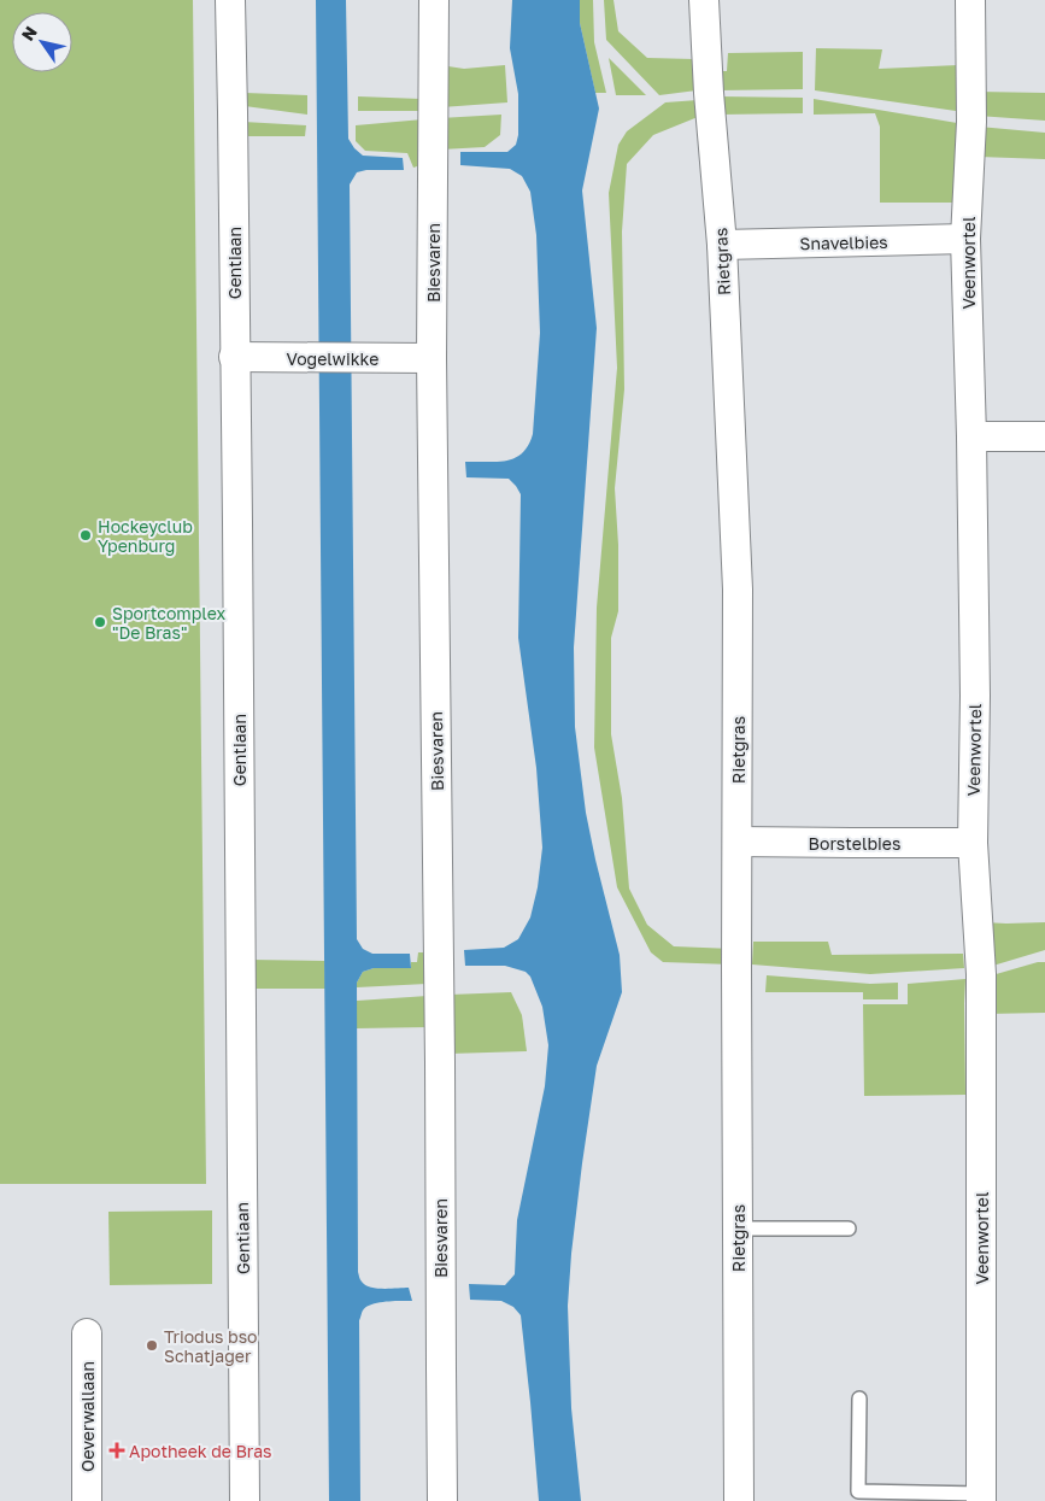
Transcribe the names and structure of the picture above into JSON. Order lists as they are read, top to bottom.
{
  "streets": {
    "street": [
      "Snavelbies",
      "Rietgras",
      "Gentiaan",
      "Biesvaren",
      "Veenwortel",
      "Vogelwikke",
      "Borstelbies",
      "Oeverwallaan"
    ]
  },
  "crossings": [
    ["Snavelbies", "Rietgras"],
    ["Snavelbies", "Veenwortel"],
    ["Rietgras", "Borstelbies"],
    ["Gentiaan", "Vogelwikke"],
    ["Biesvaren", "Vogelwikke"],
    ["Veenwortel", "Borstelbies"]
  ],
  "places": {
    "other": ["Hockeyclub Ypenburg", "Sportcomplex \"De Bras\"", "Triodus bso Schatjager"],
    "health": ["Apotheek de Bras"]
  },
  "north": "top left"
}
